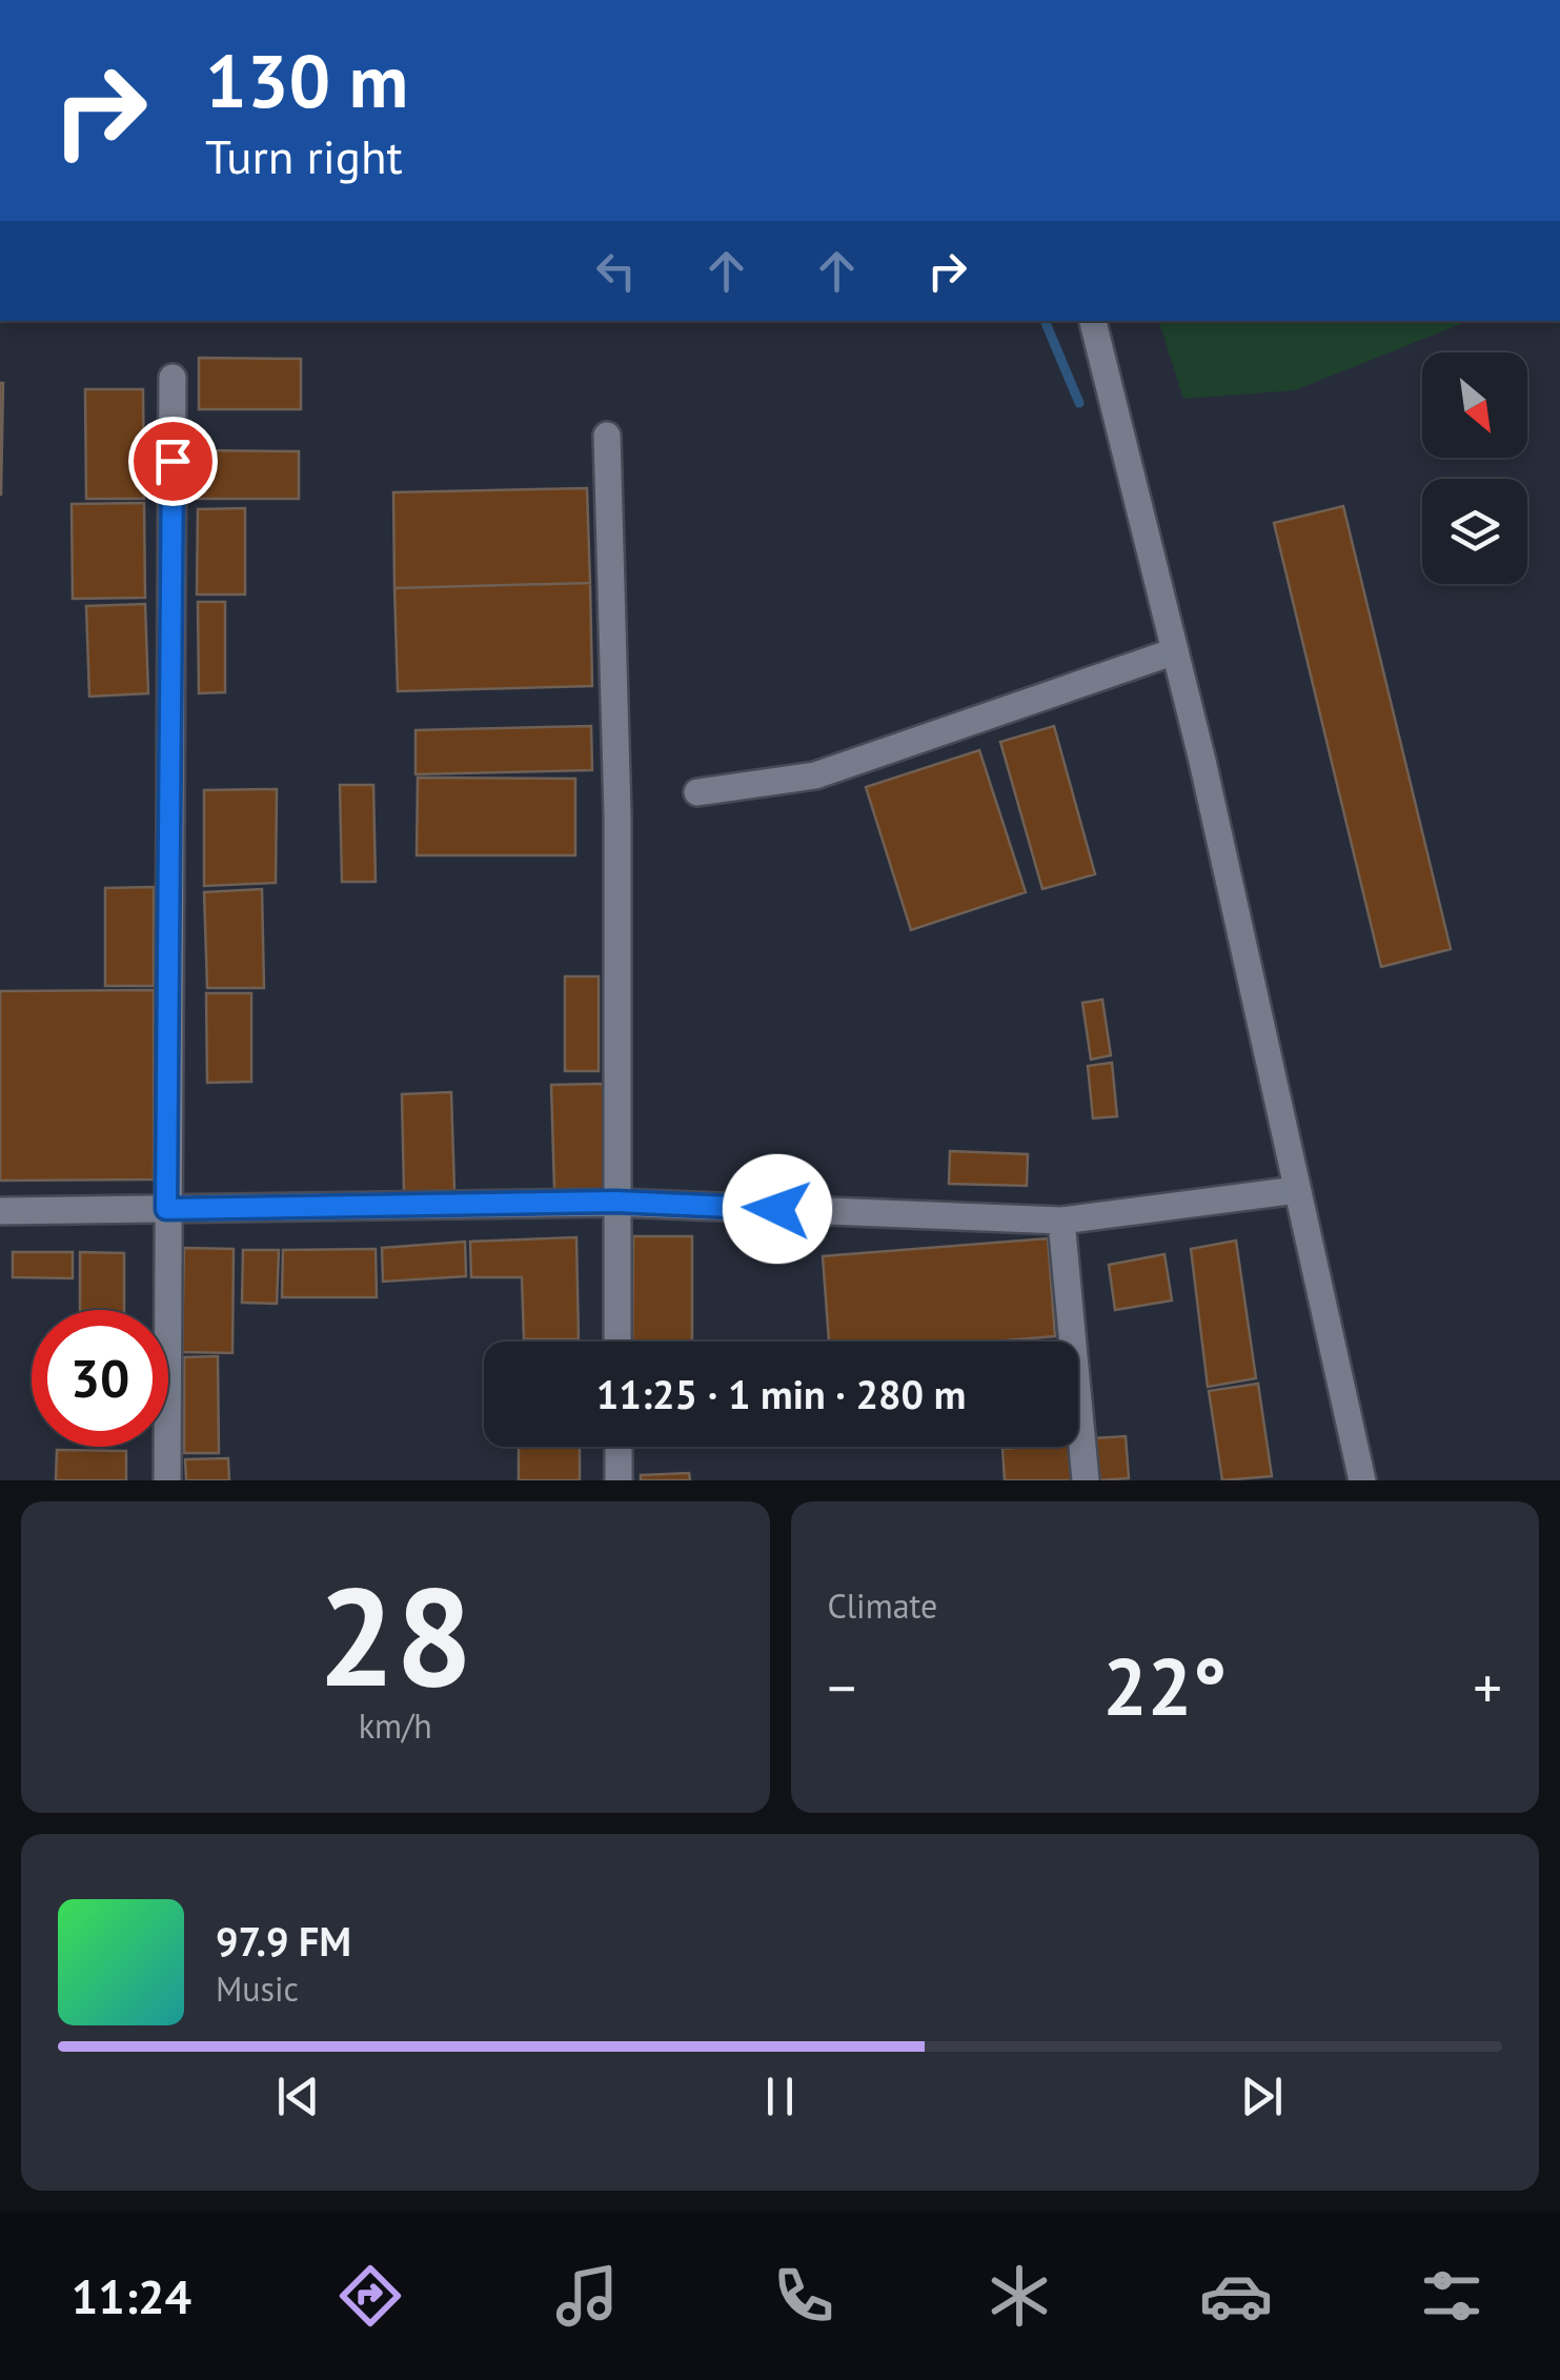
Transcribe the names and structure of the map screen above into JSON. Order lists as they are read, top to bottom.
{
  "north": "bottom right",
  "page": {
    "turn": ["130 m", "Turn right"],
    "limit": "30",
    "trip": "11:25 · 1 min · 280 m",
    "tile": [
      ["28", "km/h"],
      "Climate"
    ],
    "heat": ["−", "22°", "+"],
    "song": ["97.9 FM", "Music"],
    "tabs": "11:24"
  }
}
